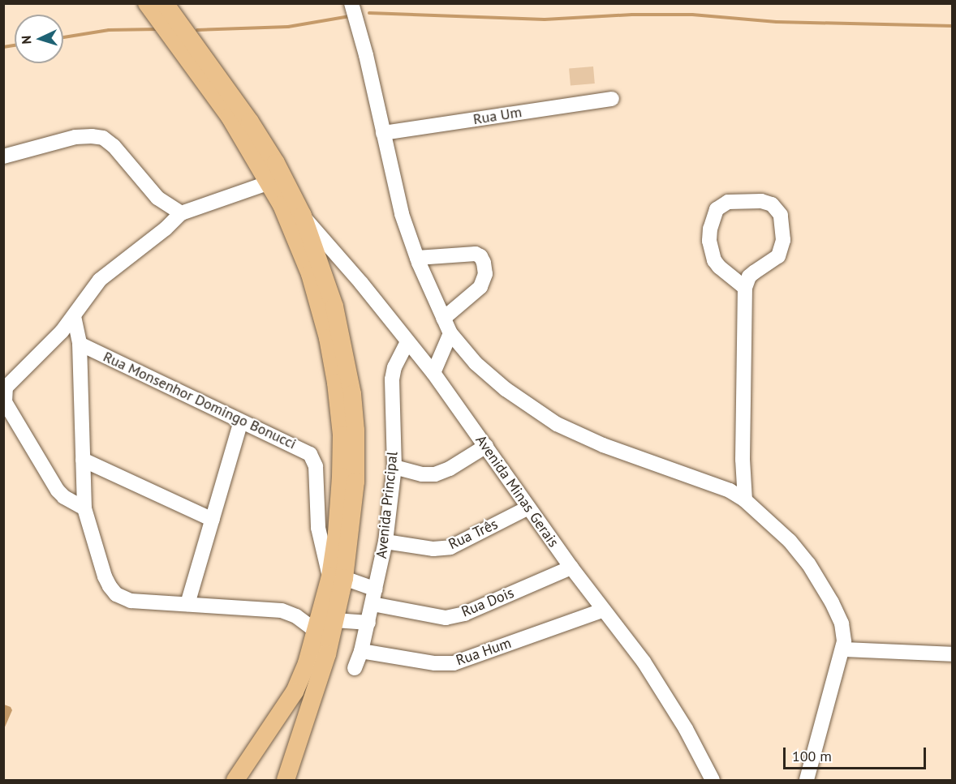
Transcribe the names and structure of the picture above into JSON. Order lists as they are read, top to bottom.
{
  "streets": {
    "street": [
      "Rua Um",
      "Rua Monsenhor Domingo Bonucci",
      "Avenida Minas Gerais",
      "Avenida Principal",
      "Rua Três",
      "Rua Dois",
      "Rua Hum"
    ]
  },
  "crossings": [
    ["Avenida Minas Gerais", "Avenida Principal"],
    ["Avenida Minas Gerais", "Rua Três"],
    ["Avenida Minas Gerais", "Rua Dois"],
    ["Avenida Minas Gerais", "Rua Hum"],
    ["Avenida Principal", "Rua Três"],
    ["Avenida Principal", "Rua Dois"],
    ["Avenida Principal", "Rua Hum"]
  ],
  "scale_bar": "100 m",
  "north": "left"
}
